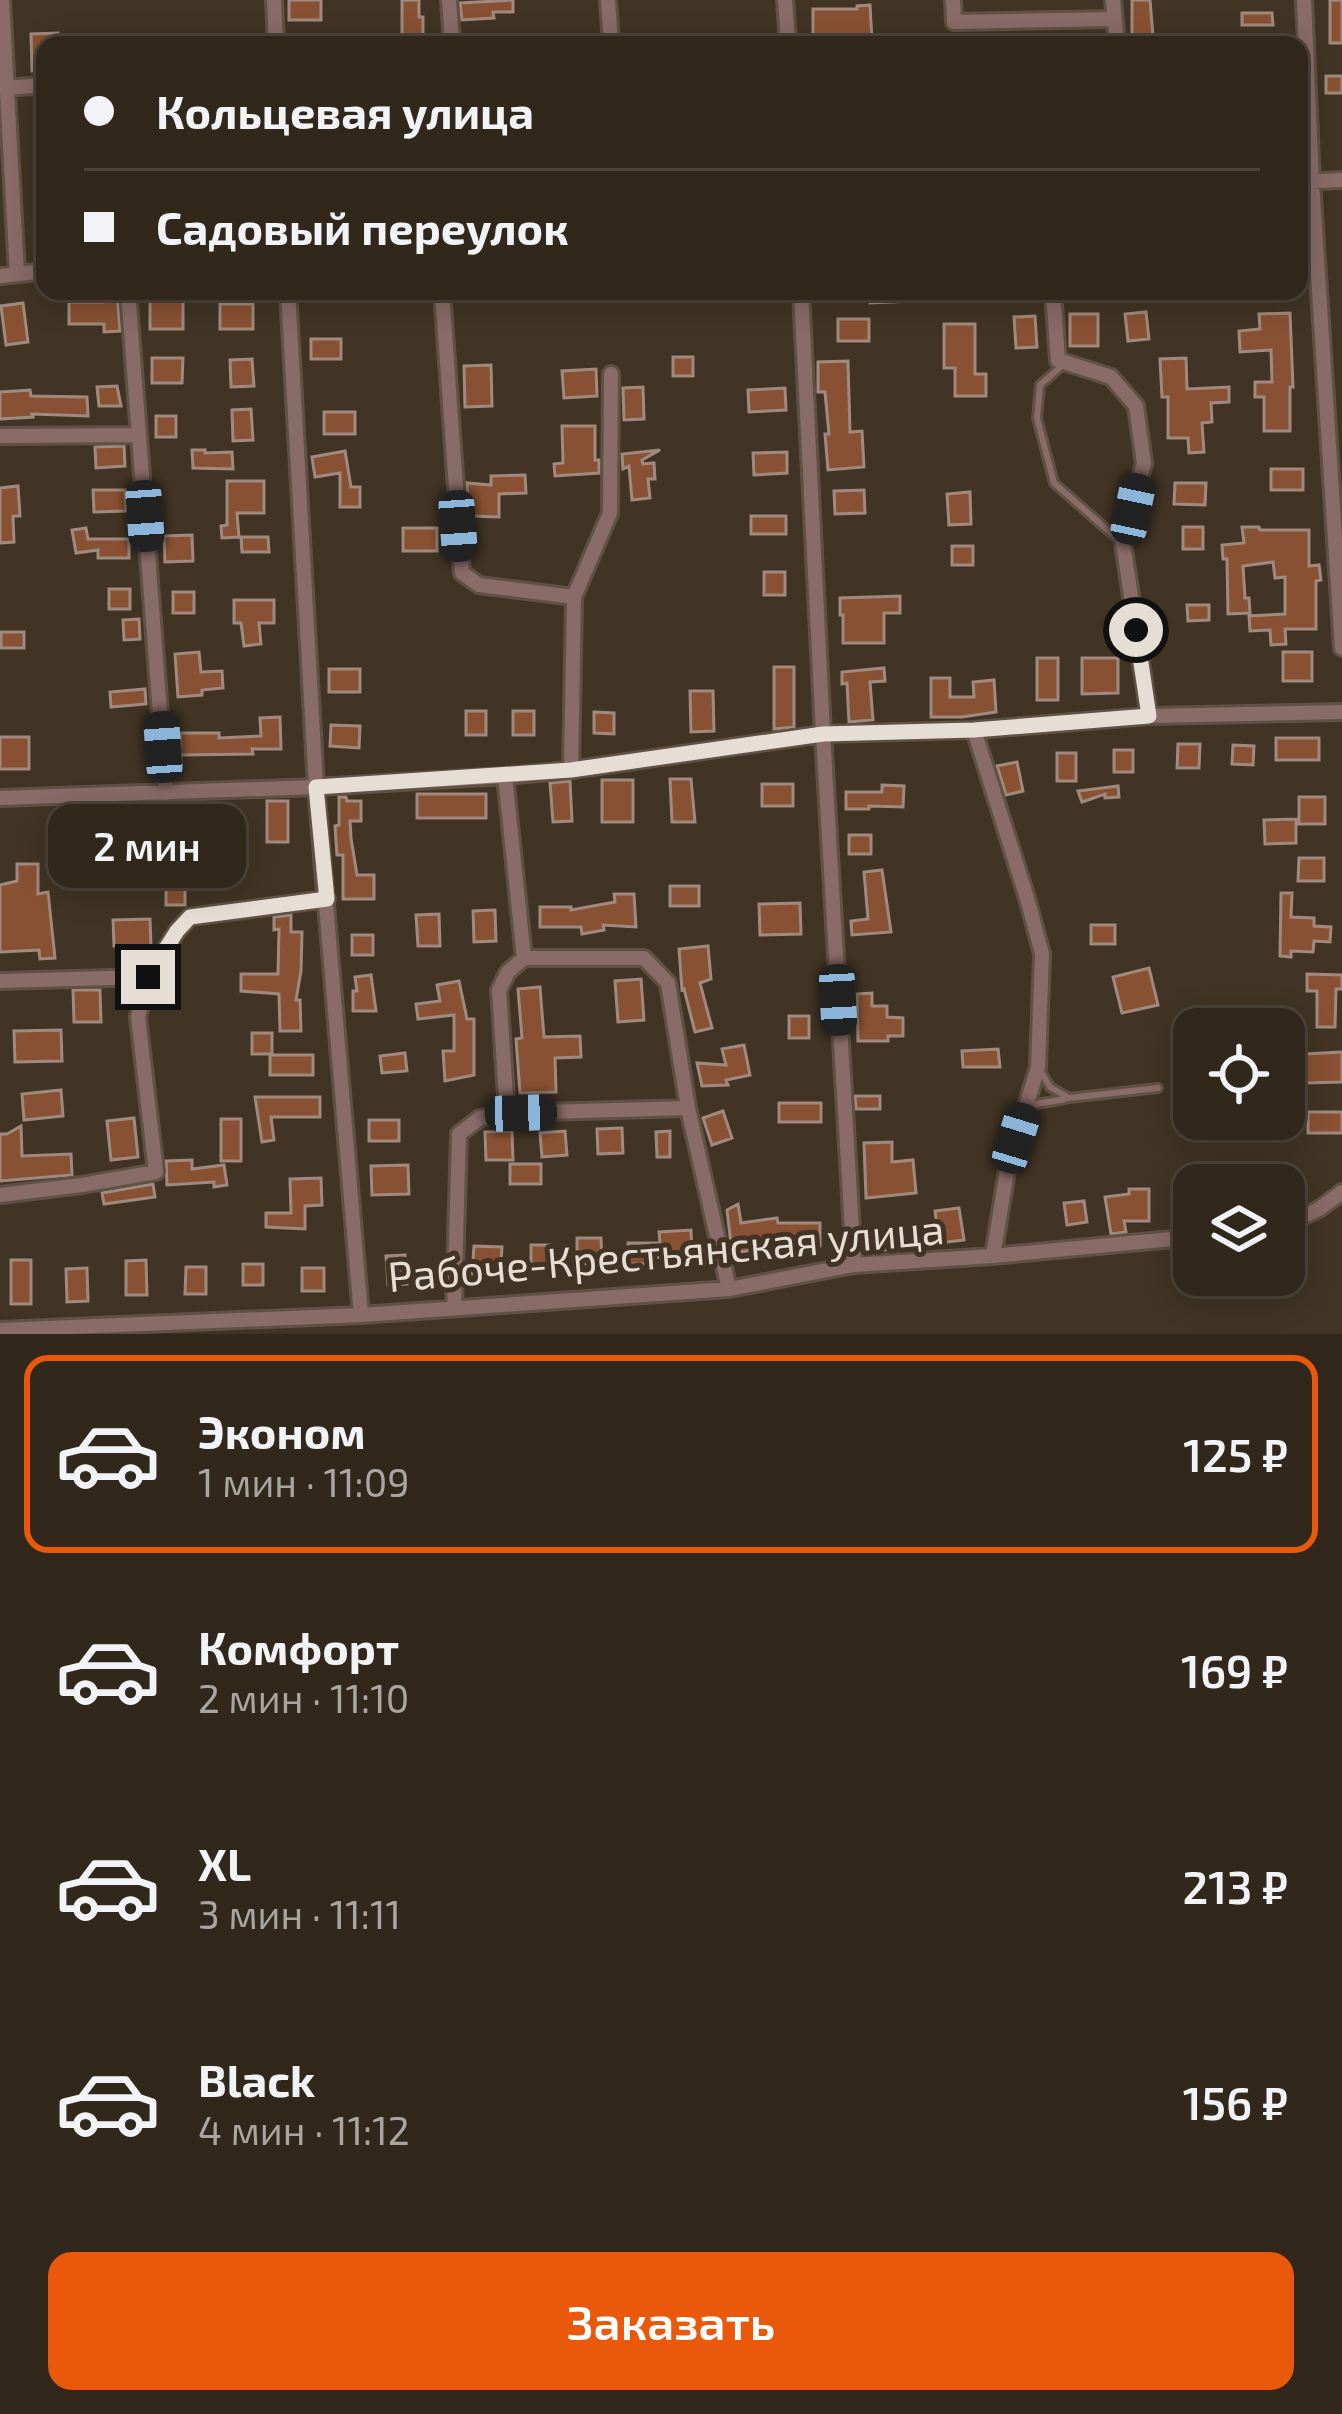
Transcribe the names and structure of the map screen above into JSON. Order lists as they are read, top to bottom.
{
  "streets": {
    "street": ["Рабоче-Крестьянская улица"]
  },
  "page": {
    "banner": ["Кольцевая улица", "Садовый переулок"],
    "bubble": "2 мин",
    "list": [
      {
        "name": "Эконом",
        "note": "1 мин · 11:09",
        "value": "125 ₽"
      },
      {
        "name": "Комфорт",
        "note": "2 мин · 11:10",
        "value": "169 ₽"
      },
      {
        "name": "XL",
        "note": "3 мин · 11:11",
        "value": "213 ₽"
      },
      {
        "name": "Black",
        "note": "4 мин · 11:12",
        "value": "156 ₽"
      }
    ],
    "buttons": "Заказать"
  }
}
